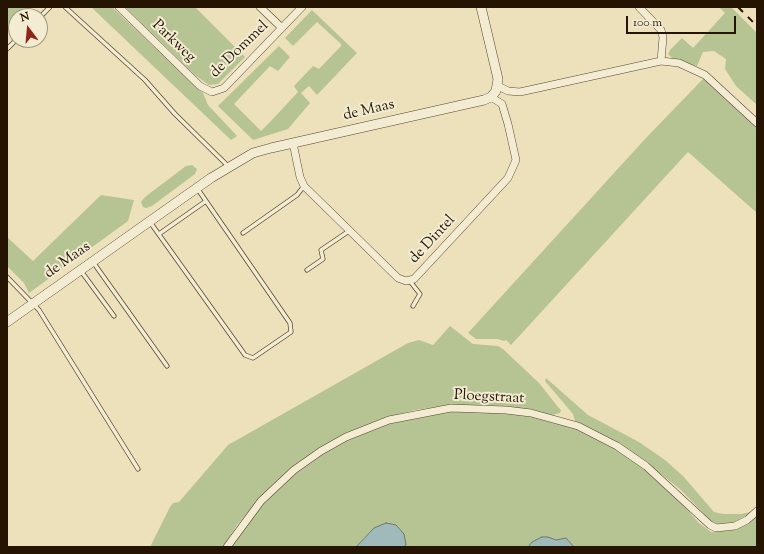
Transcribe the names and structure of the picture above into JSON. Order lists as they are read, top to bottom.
{
  "streets": {
    "street": [
      "Parkweg",
      "de Dommel",
      "de Maas",
      "de Dintel",
      "Ploegstraat"
    ]
  },
  "crossings": [
    ["Parkweg", "de Dommel"],
    ["de Maas", "de Dintel"]
  ],
  "scale_bar": "100 m",
  "north": "top"
}
